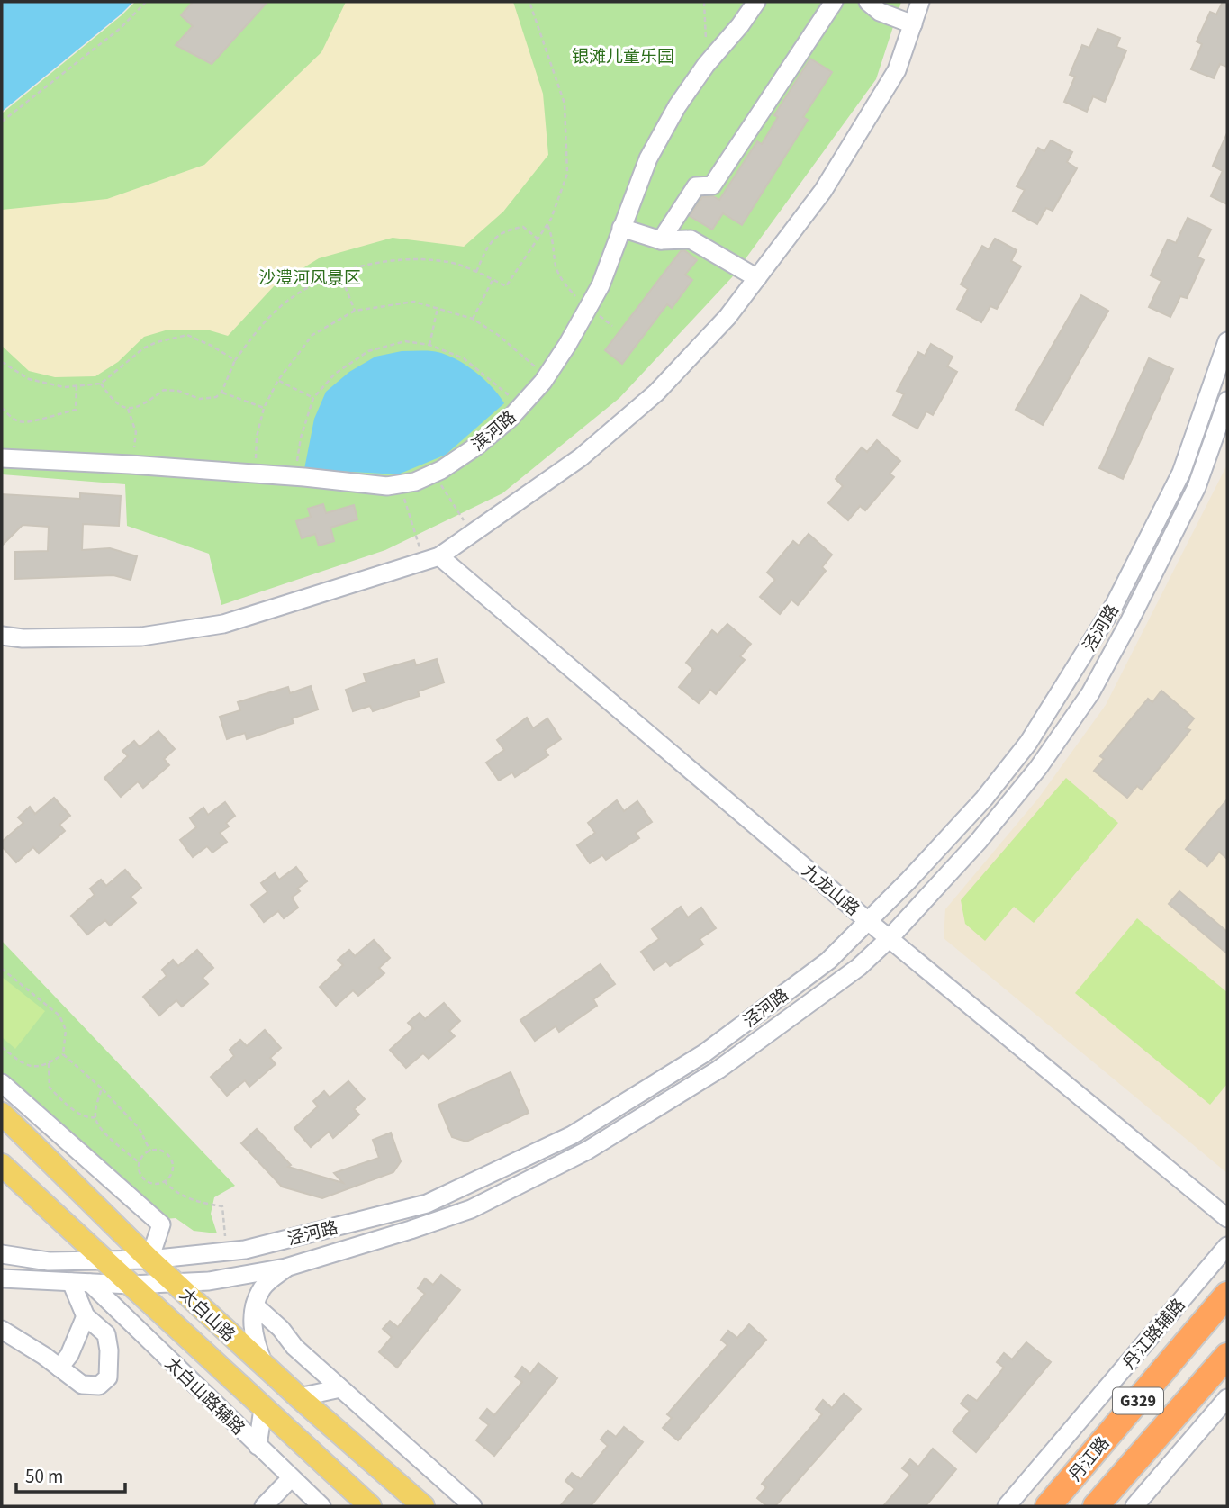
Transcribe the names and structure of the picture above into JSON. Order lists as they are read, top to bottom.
{
  "streets": {
    "highway": ["G329", "丹江路"],
    "main road": ["太白山路"],
    "street": [
      "滨河路",
      "泾河路",
      "九龙山路",
      "丹江路辅路",
      "太白山路辅路"
    ]
  },
  "crossings": [
    ["泾河路", "九龙山路"],
    ["泾河路", "太白山路"],
    ["泾河路", "太白山路辅路"]
  ],
  "parks": ["银滩儿童乐园", "沙澧河风景区"],
  "scale_bar": "50 m"
}
